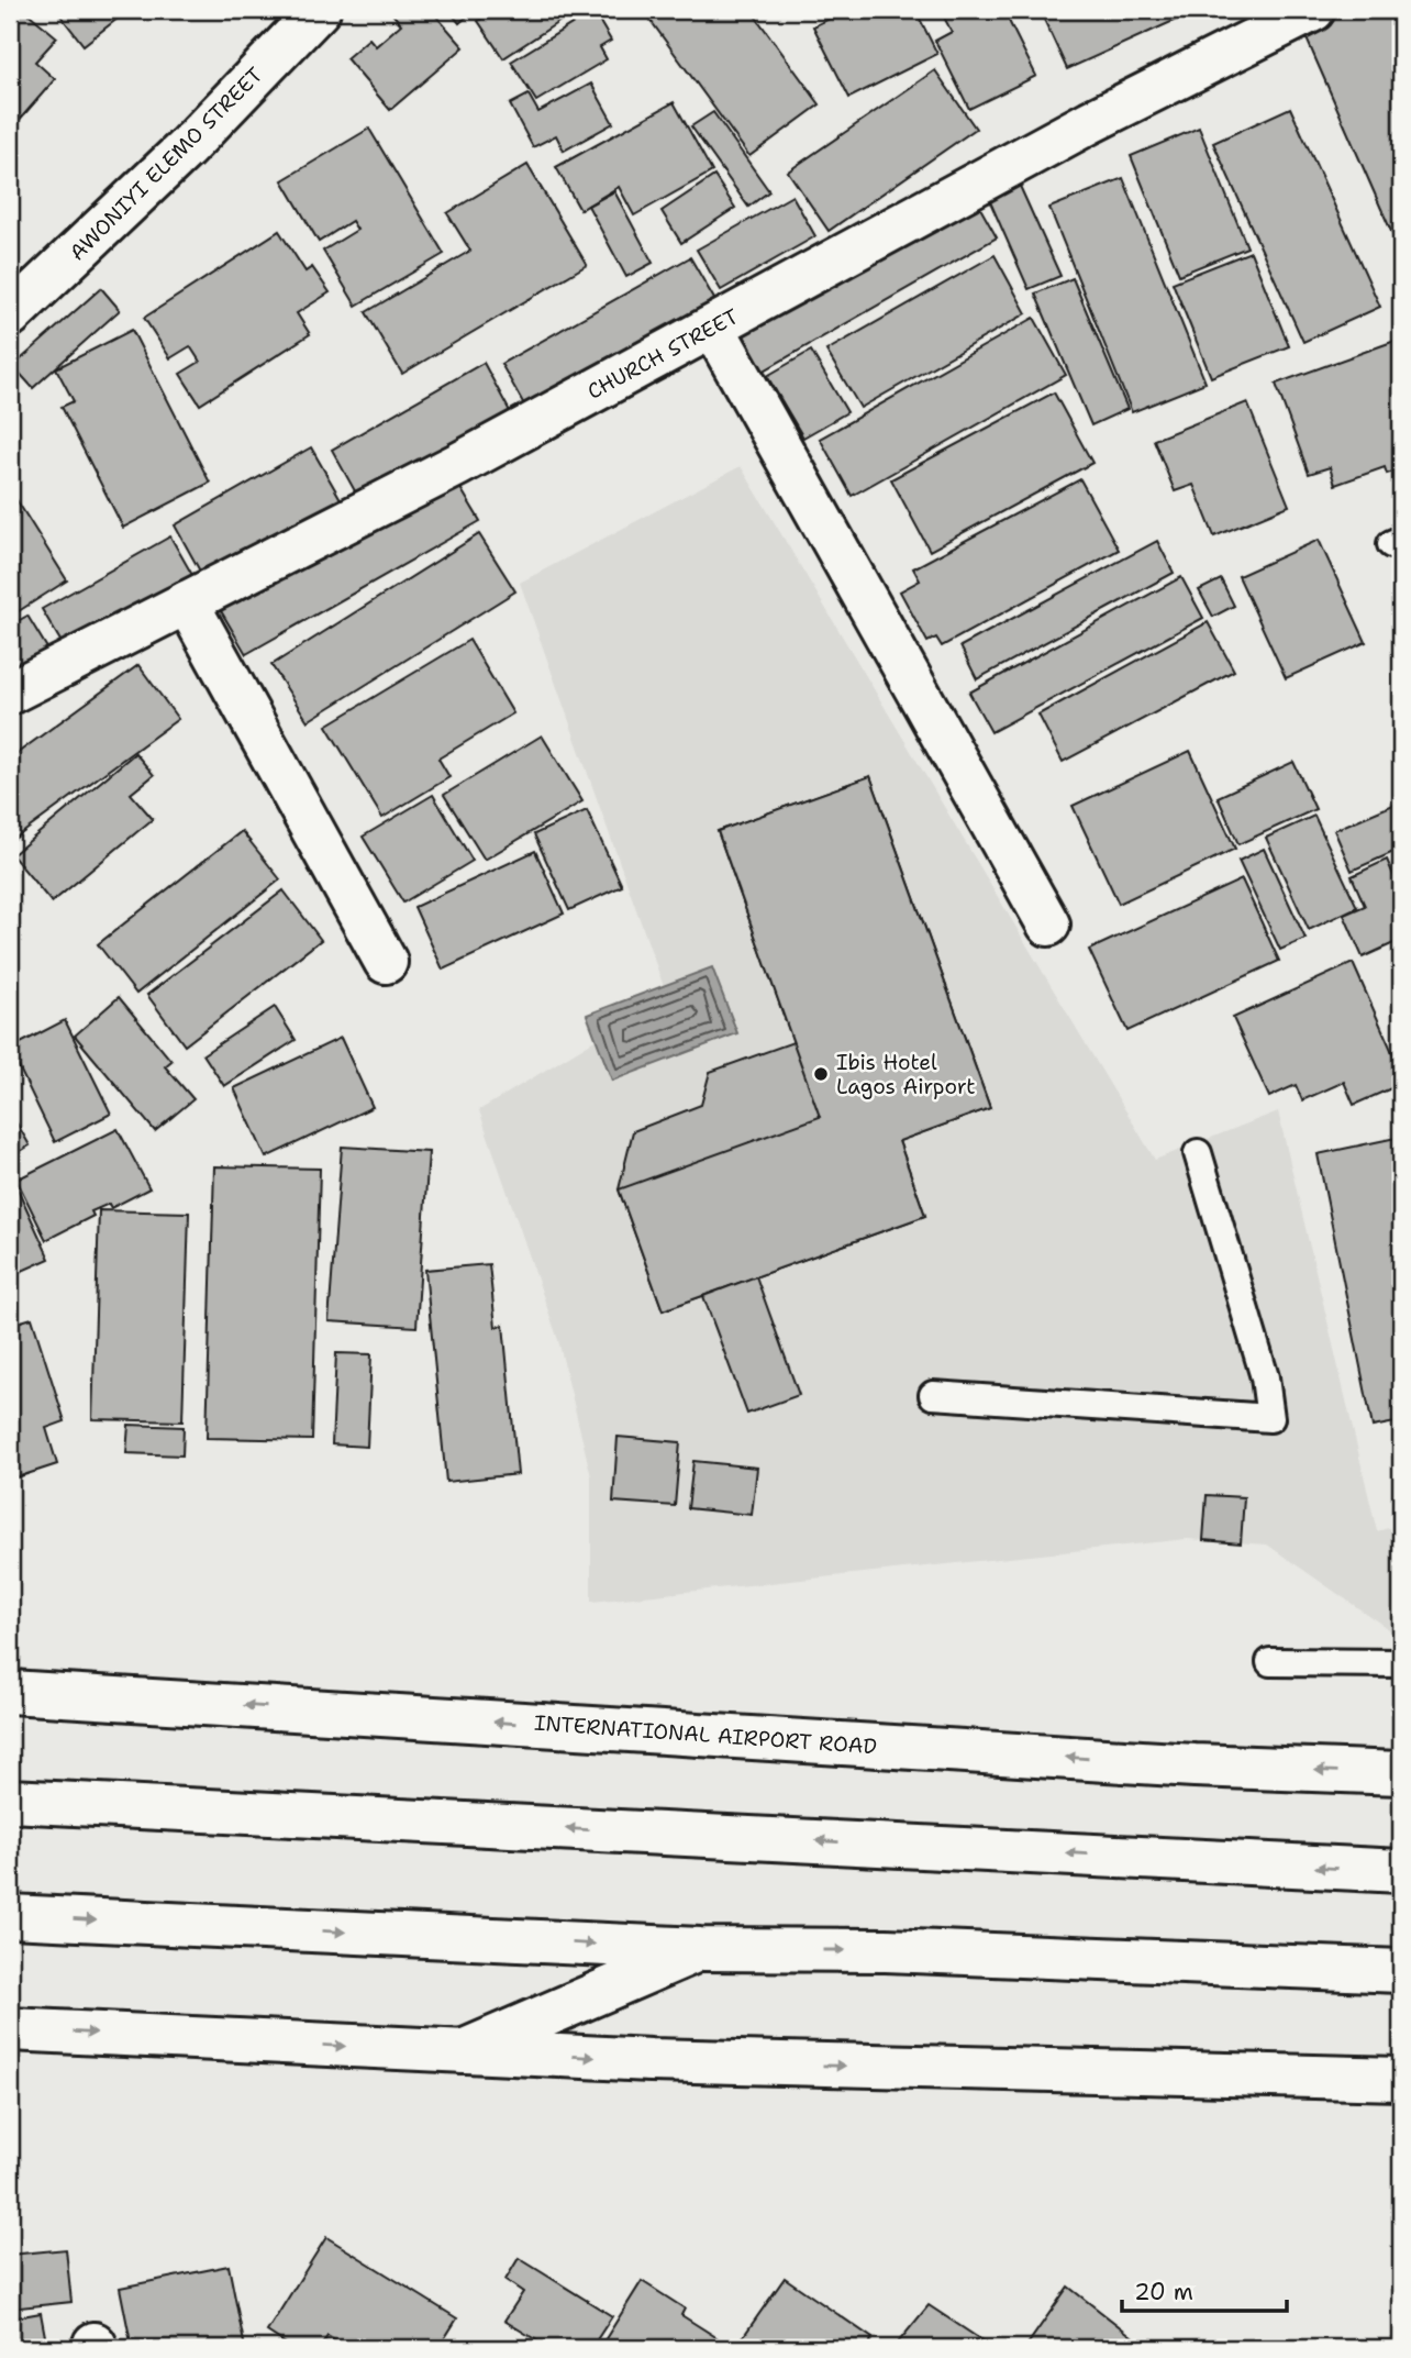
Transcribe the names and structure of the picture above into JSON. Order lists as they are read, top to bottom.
{
  "streets": {
    "main road": ["AWONIYI ELEMO STREET", "CHURCH STREET", "INTERNATIONAL AIRPORT ROAD"]
  },
  "places": ["Ibis Hotel Lagos Airport"],
  "scale_bar": "20 m"
}
